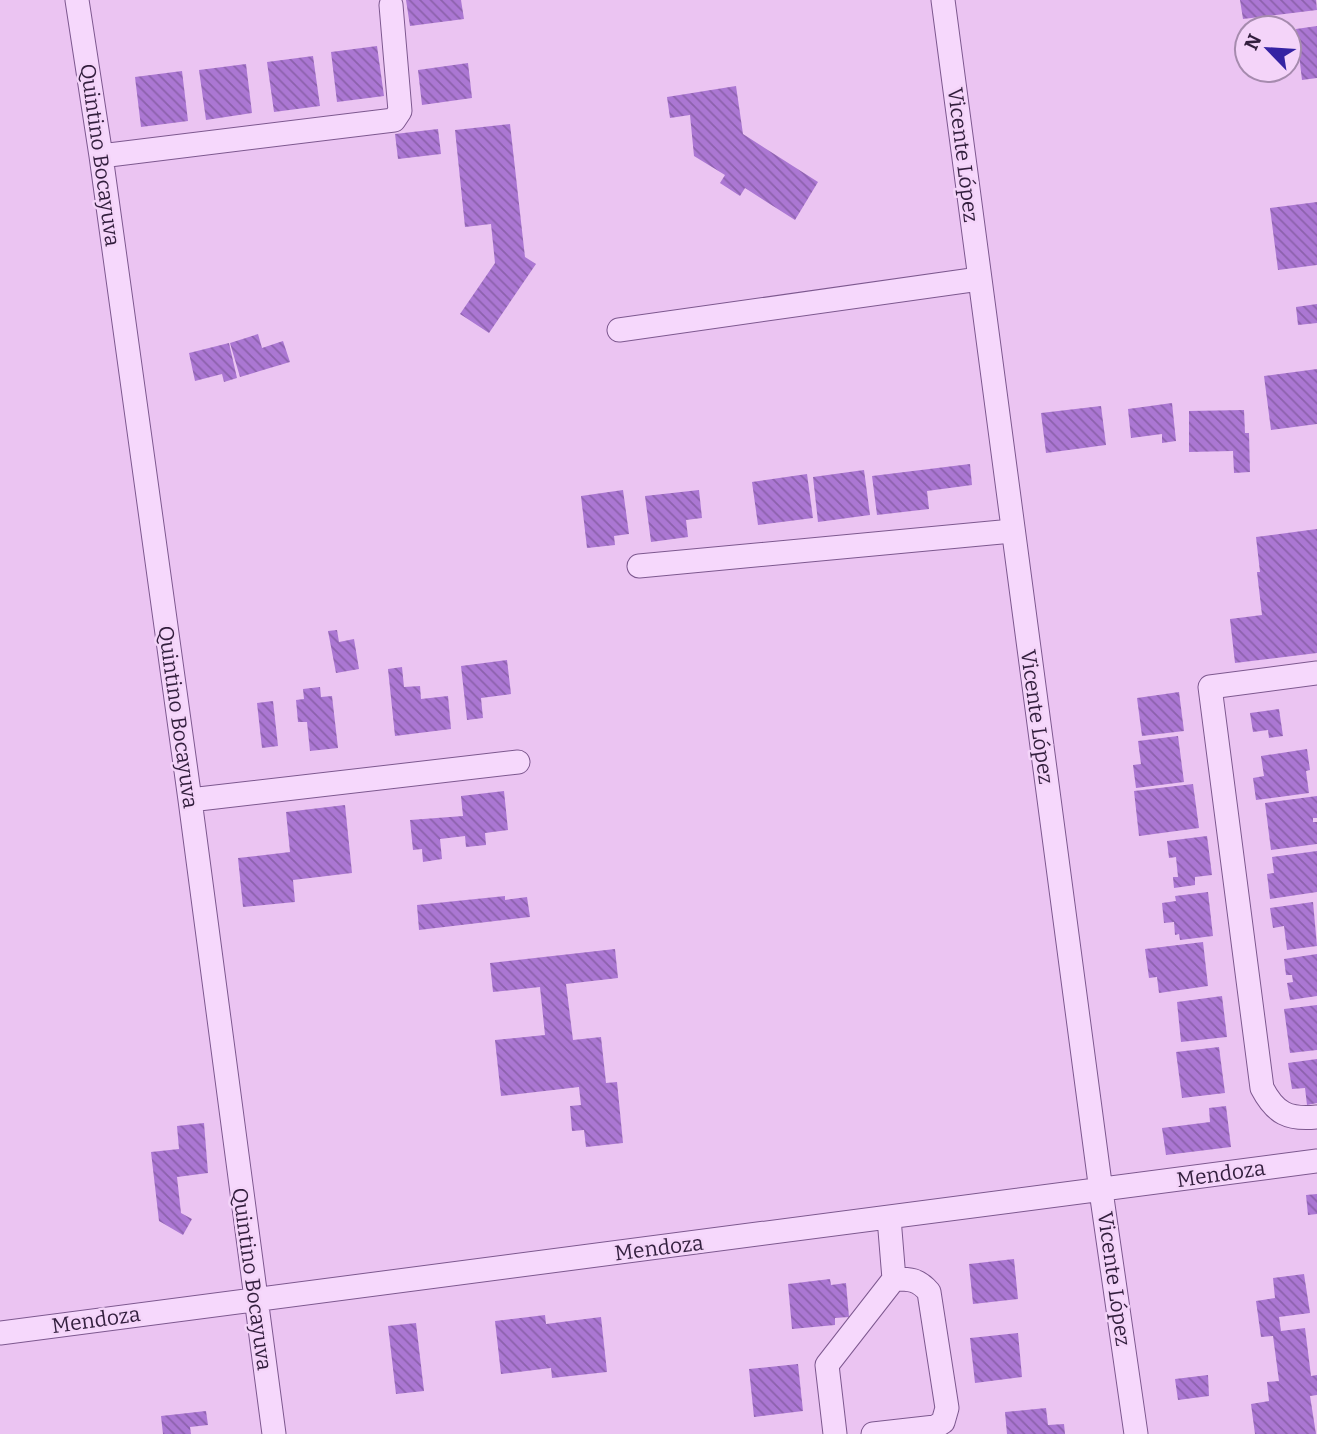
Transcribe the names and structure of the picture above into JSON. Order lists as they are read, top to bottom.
{
  "streets": {
    "street": ["Quintino Bocayuva", "Vicente López", "Mendoza"]
  },
  "crossings": [
    ["Quintino Bocayuva", "Mendoza"],
    ["Vicente López", "Mendoza"]
  ],
  "north": "top left"
}
